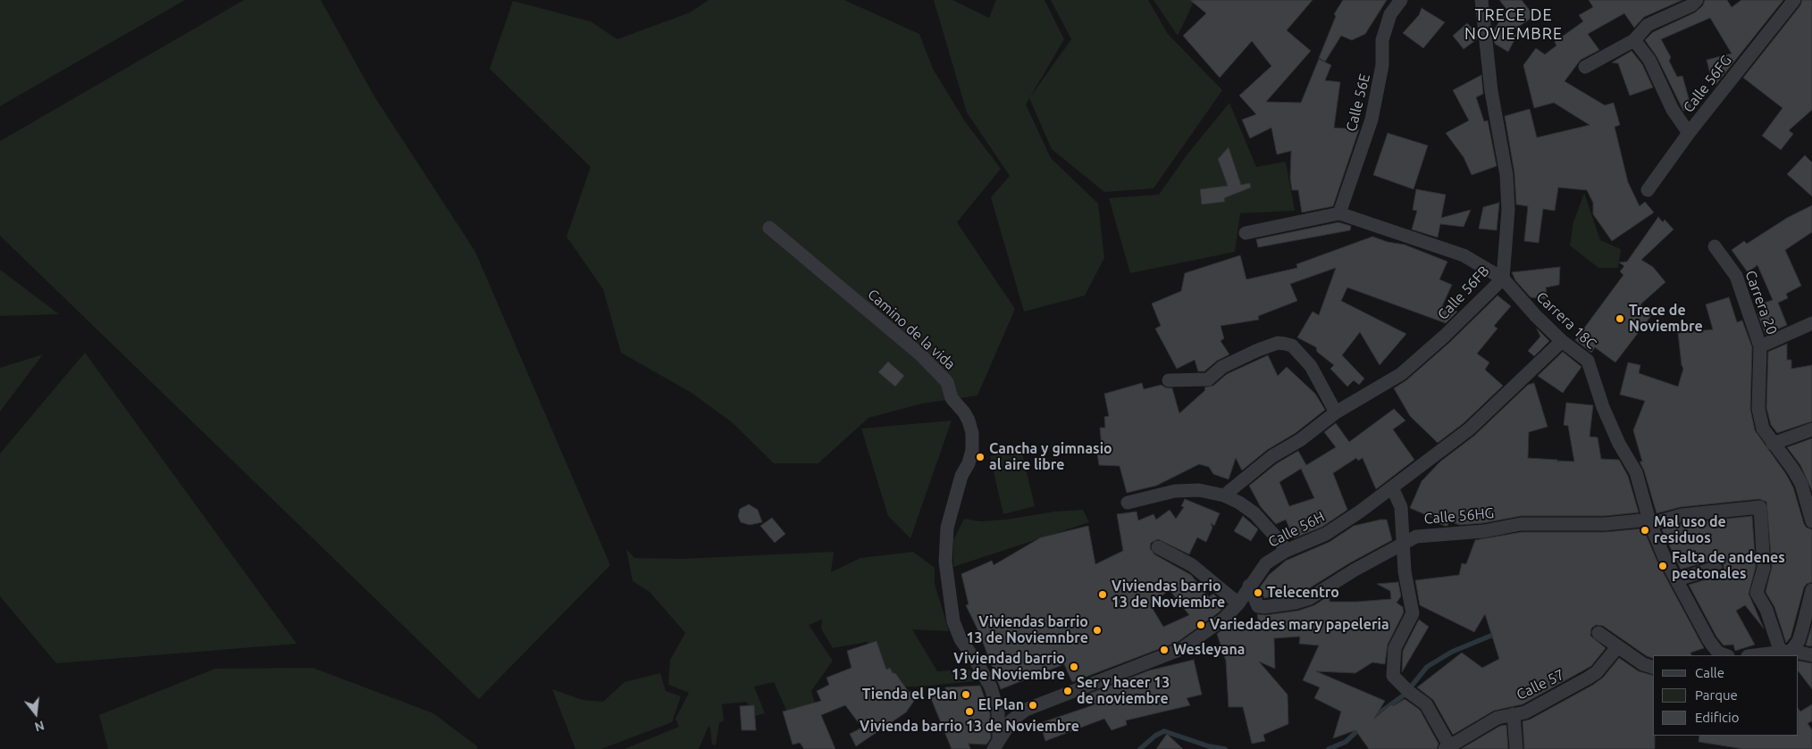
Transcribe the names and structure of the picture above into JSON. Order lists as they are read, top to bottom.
{
  "streets": {
    "street": [
      "Calle 56FG",
      "Calle 56E",
      "Calle 56FB",
      "Carrera 20",
      "Carrera 18C",
      "Camino de la vida",
      "Calle 56HG",
      "Calle 56H",
      "Calle 57"
    ]
  },
  "crossings": [
    ["Calle 56E", "Carrera 18C"],
    ["Calle 56FB", "Carrera 18C"],
    ["Carrera 18C", "Calle 56HG"],
    ["Carrera 18C", "Calle 56H"],
    ["Camino de la vida", "Calle 56H"],
    ["Calle 56HG", "Calle 56H"]
  ],
  "districts": ["TRECE DE NOVIEMBRE"],
  "places": [
    "Trece de Noviembre",
    "Cancha y gimnasio al aire libre",
    "Mal uso de residuos",
    "Falta de andenes peatonales",
    "Telecentro",
    "Viviendas barrio 13 de Noviembre",
    "Variedades mary papeleria",
    "Viviendas barrio 13 de Noviemnbre",
    "Wesleyana",
    "Viviendad barrio 13 de Noviembre",
    "Ser y hacer 13 de noviembre",
    "Tienda el Plan",
    "El Plan",
    "Vivienda barrio 13 de Noviembre"
  ],
  "legend": ["Calle", "Parque", "Edificio"],
  "north": "bottom"
}
